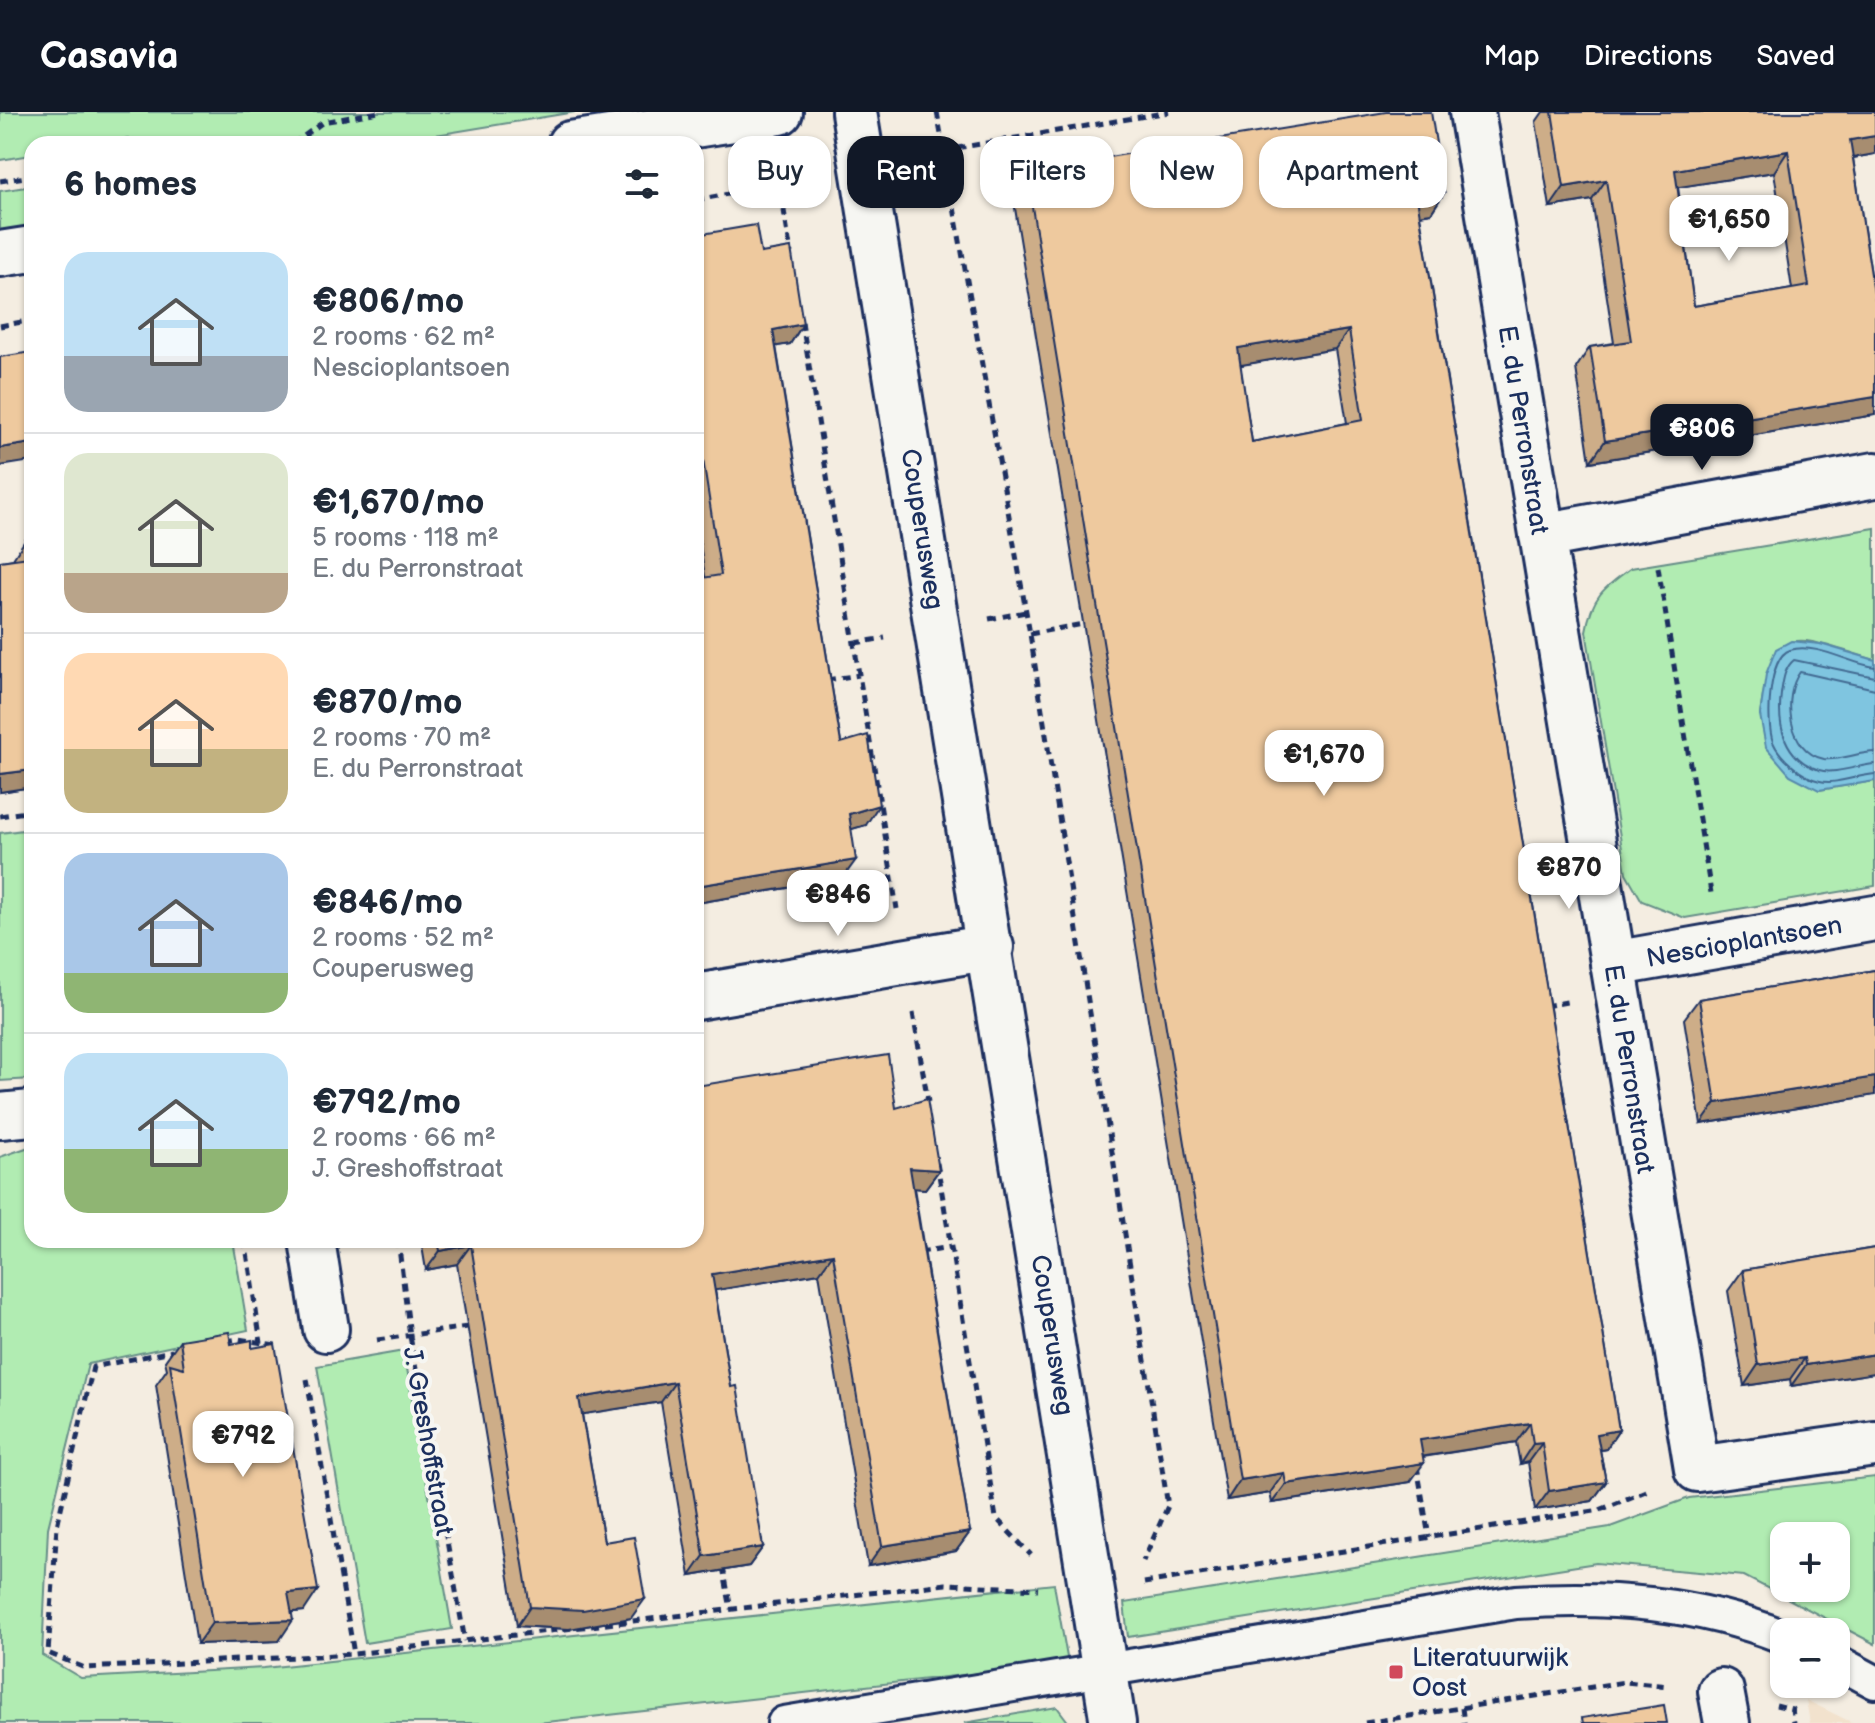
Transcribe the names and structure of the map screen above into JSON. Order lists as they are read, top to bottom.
{
  "streets": {
    "street": ["E. du Perronstraat", "Couperusweg", "Nescioplantsoen"],
    "path": ["J. Greshoffstraat"]
  },
  "crossings": [
    ["E. du Perronstraat", "Nescioplantsoen"]
  ],
  "places": {
    "transit": ["Literatuurwijk Oost"]
  },
  "page": {
    "header": "Casavia",
    "nav": ["Map", "Directions", "Saved"],
    "chip": [
      "Buy",
      "Rent",
      "Filters",
      "New",
      "Apartment"
    ],
    "heading": "6 homes",
    "price": [
      "€1,650",
      "€806",
      "€1,670",
      "€870",
      "€846",
      "€792"
    ],
    "list": [
      {
        "name": "€806/mo",
        "note": "2 rooms · 62 m² · Nescioplantsoen"
      },
      {
        "name": "€1,670/mo",
        "note": "5 rooms · 118 m² · E. du Perronstraat"
      },
      {
        "name": "€870/mo",
        "note": "2 rooms · 70 m² · E. du Perronstraat"
      },
      {
        "name": "€846/mo",
        "note": "2 rooms · 52 m² · Couperusweg"
      },
      {
        "name": "€792/mo",
        "note": "2 rooms · 66 m² · J. Greshoffstraat"
      }
    ],
    "map_buttons": ["+", "−"]
  }
}
